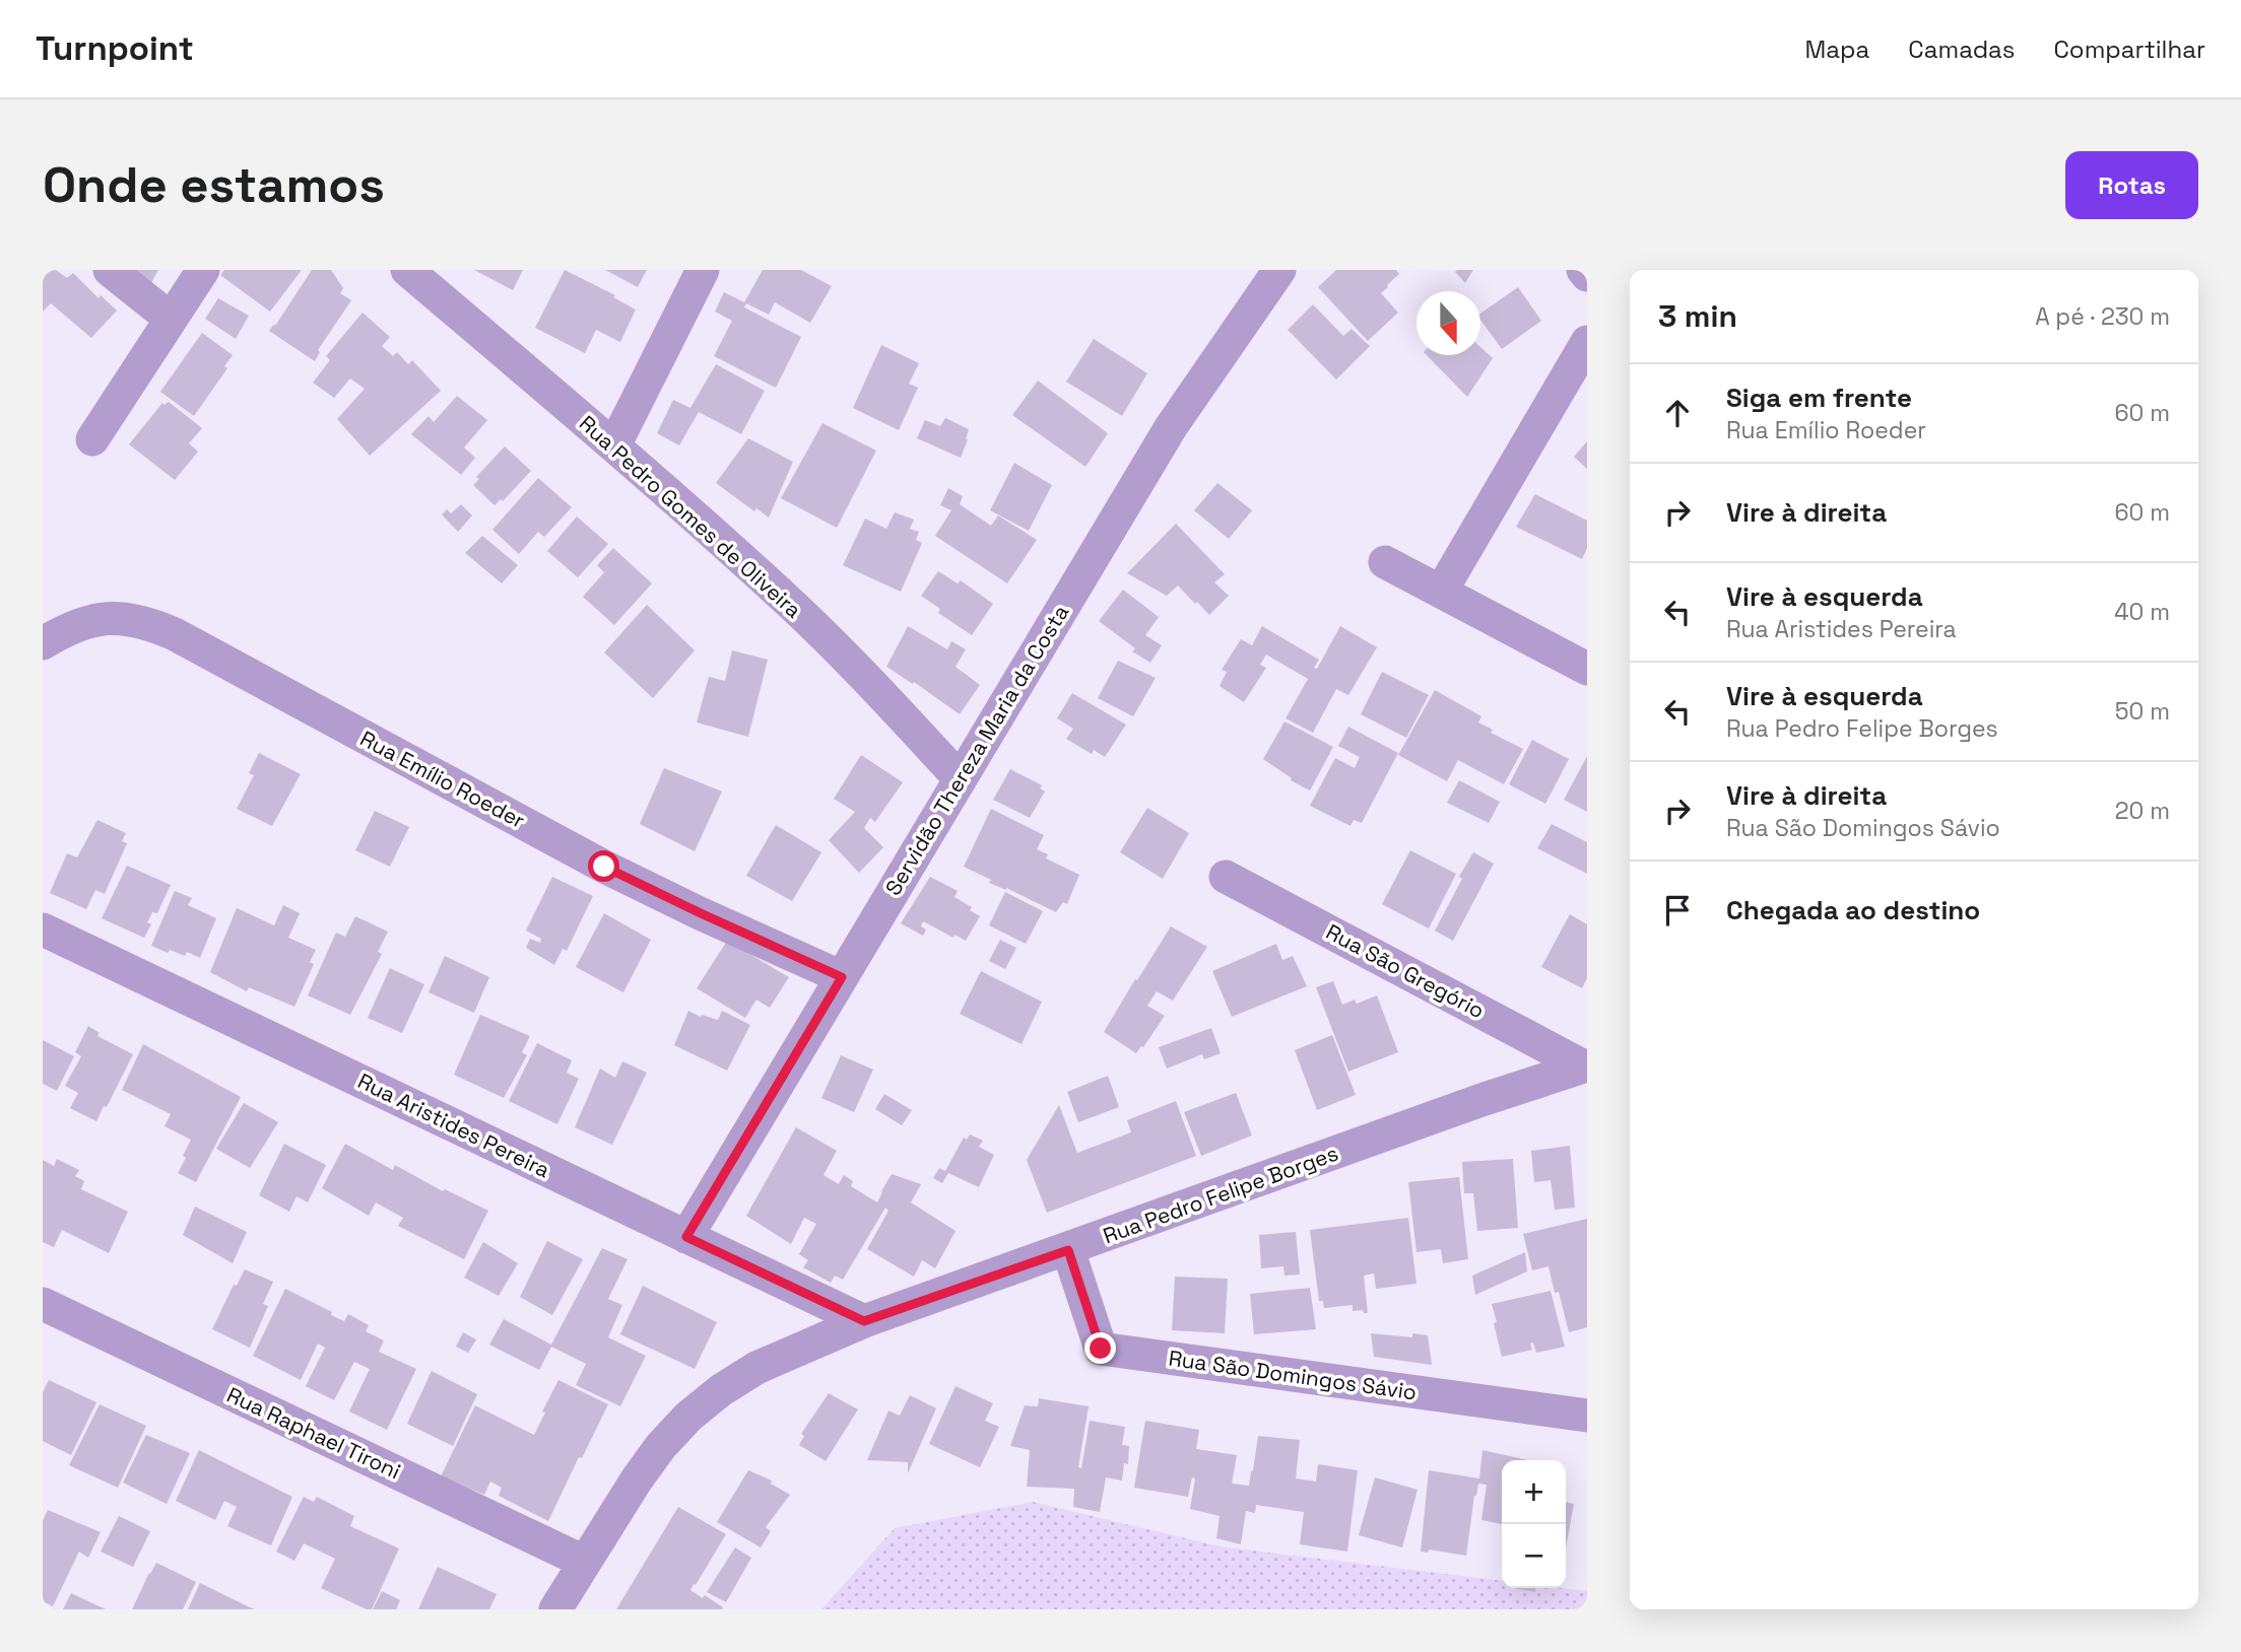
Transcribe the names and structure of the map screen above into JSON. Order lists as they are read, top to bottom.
{
  "streets": {
    "street": [
      "Rua Pedro Gomes de Oliveira",
      "Servidão Thereza Maria da Costa",
      "Rua Emílio Roeder",
      "Rua São Gregório",
      "Rua Aristides Pereira",
      "Rua Pedro Felipe Borges",
      "Rua São Domingos Sávio",
      "Rua Raphael Tironi"
    ]
  },
  "crossings": [
    ["Rua Pedro Gomes de Oliveira", "Servidão Thereza Maria da Costa"],
    ["Servidão Thereza Maria da Costa", "Rua Emílio Roeder"],
    ["Servidão Thereza Maria da Costa", "Rua Aristides Pereira"],
    ["Rua São Gregório", "Rua Pedro Felipe Borges"],
    ["Rua Aristides Pereira", "Rua Pedro Felipe Borges"],
    ["Rua Pedro Felipe Borges", "Rua São Domingos Sávio"],
    ["Rua Pedro Felipe Borges", "Rua Raphael Tironi"]
  ],
  "north": "bottom",
  "page": {
    "header": "Turnpoint",
    "nav": ["Mapa", "Camadas", "Compartilhar"],
    "buttons": "Rotas",
    "title": "Onde estamos",
    "heading": ["3 min", "A pé · 230 m"],
    "list": [
      ["Siga em frente", "Rua Emílio Roeder", "60 m"],
      ["Vire à direita", "60 m"],
      ["Vire à esquerda", "Rua Aristides Pereira", "40 m"],
      ["Vire à esquerda", "Rua Pedro Felipe Borges", "50 m"],
      ["Vire à direita", "Rua São Domingos Sávio", "20 m"],
      "Chegada ao destino"
    ],
    "map_buttons": ["+", "−"]
  }
}
